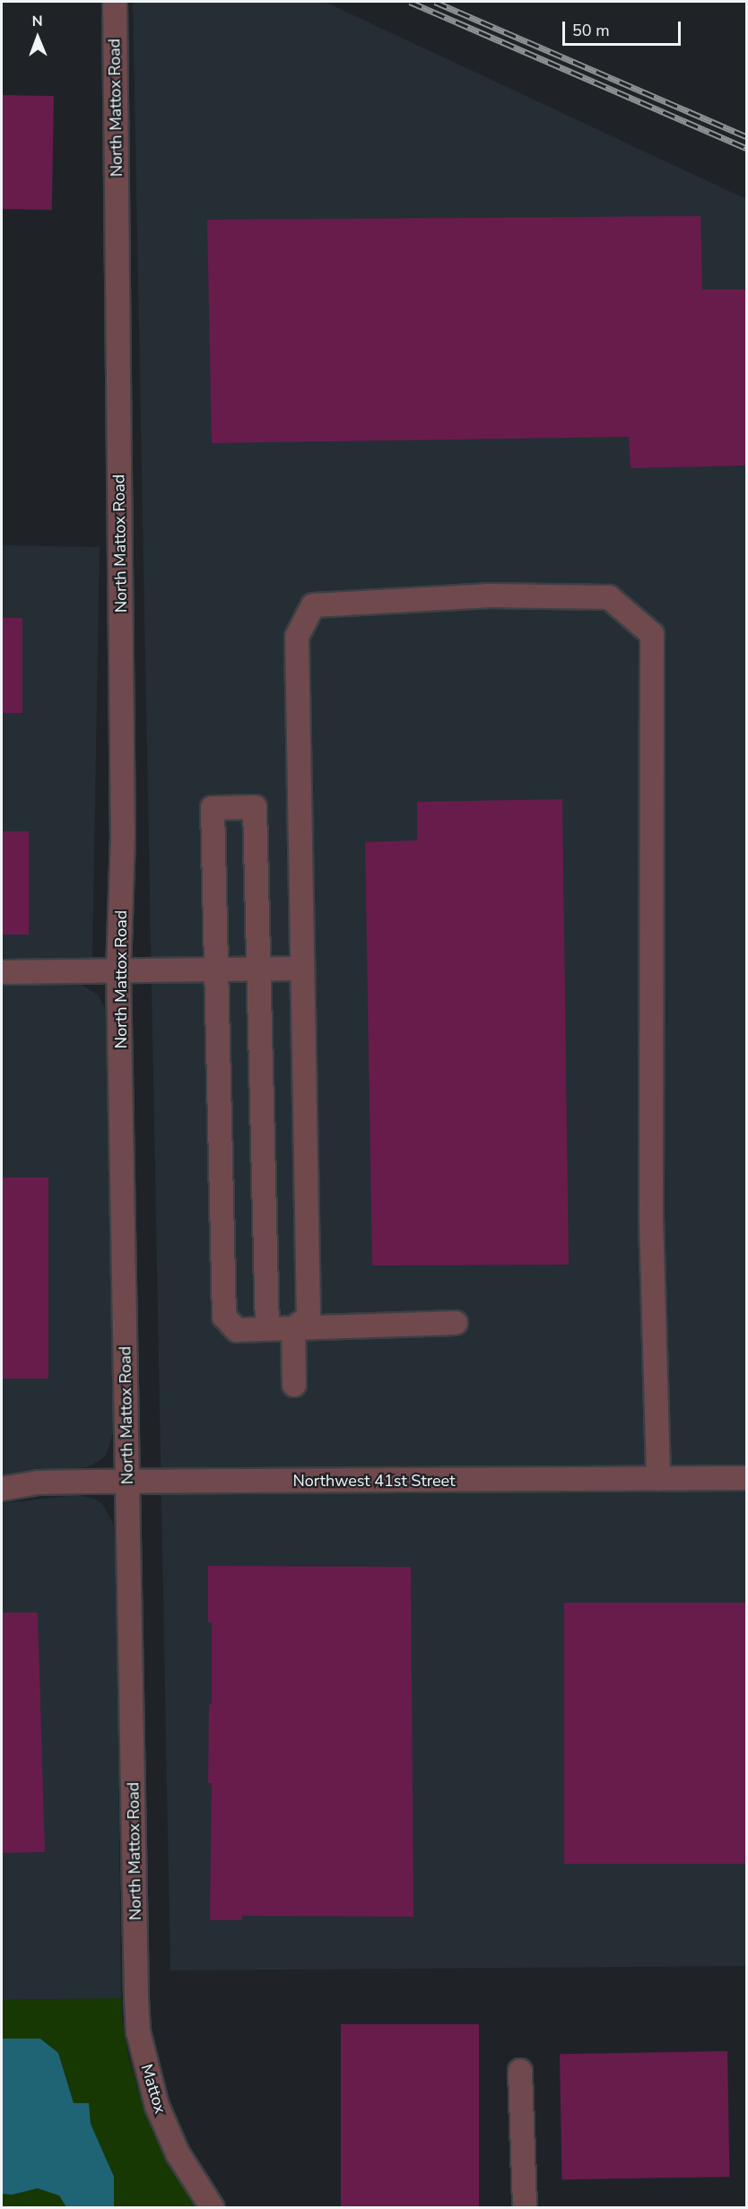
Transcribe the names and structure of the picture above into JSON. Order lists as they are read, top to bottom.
{
  "streets": {
    "street": ["North Mattox Road", "Northwest 41st Street", "Mattox"]
  },
  "crossings": [
    ["North Mattox Road", "Northwest 41st Street"],
    ["North Mattox Road", "Mattox"]
  ],
  "scale_bar": "50 m",
  "north": "top"
}
